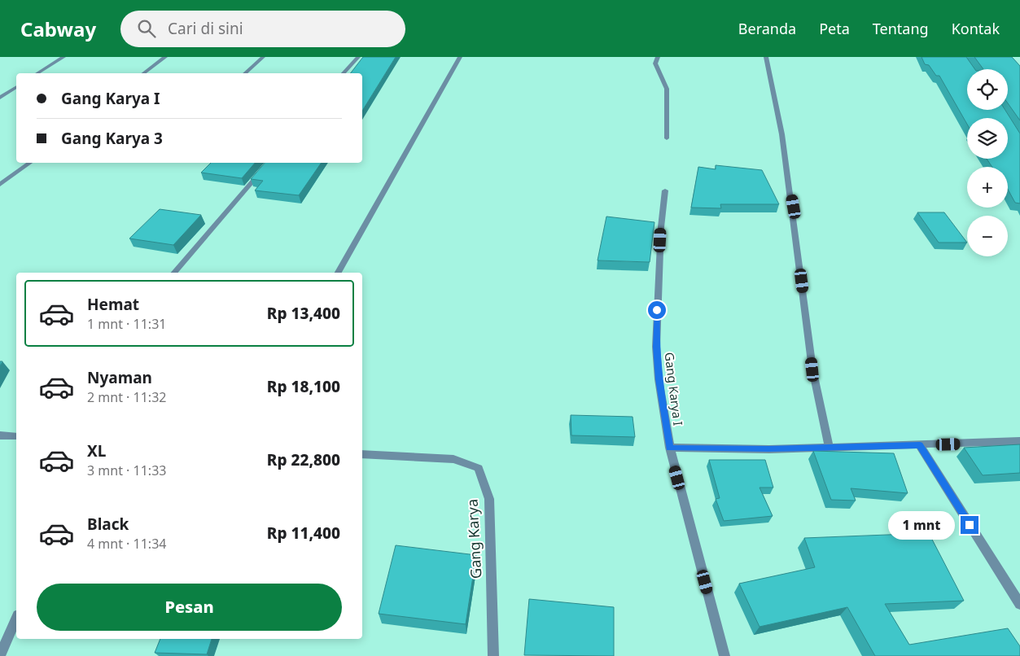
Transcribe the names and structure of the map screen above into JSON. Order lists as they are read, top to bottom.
{
  "streets": {
    "street": ["Gang Karya I", "Gang Karya"]
  },
  "page": {
    "header": "Cabway",
    "search": "Cari di sini",
    "nav": [
      "Beranda",
      "Peta",
      "Tentang",
      "Kontak"
    ],
    "map_buttons": ["+", "−"],
    "banner": ["Gang Karya I", "Gang Karya 3"],
    "list": [
      {
        "name": "Hemat",
        "note": "1 mnt · 11:31",
        "value": "Rp 13,400"
      },
      {
        "name": "Nyaman",
        "note": "2 mnt · 11:32",
        "value": "Rp 18,100"
      },
      {
        "name": "XL",
        "note": "3 mnt · 11:33",
        "value": "Rp 22,800"
      },
      {
        "name": "Black",
        "note": "4 mnt · 11:34",
        "value": "Rp 11,400"
      }
    ],
    "bubble": "1 mnt",
    "buttons": "Pesan"
  }
}
